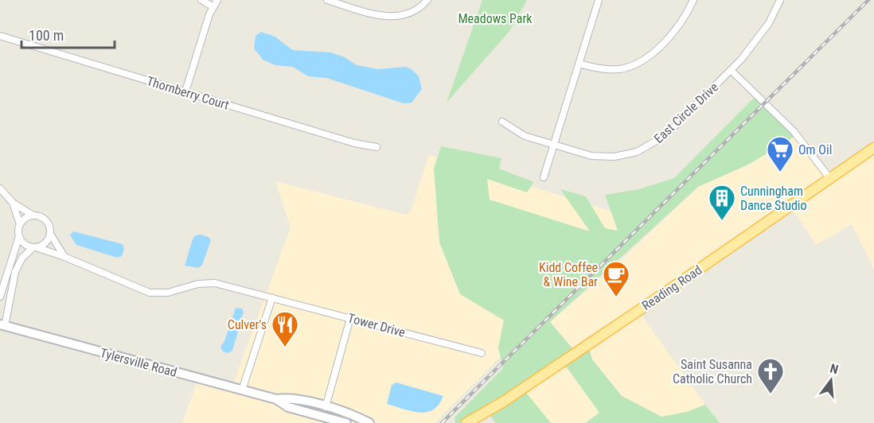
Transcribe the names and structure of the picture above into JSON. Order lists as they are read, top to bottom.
{
  "streets": {
    "main road": ["Reading Road", "Tylersville Road"],
    "street": ["Thornberry Court", "East Circle Drive", "Tower Drive"]
  },
  "parks": ["Meadows Park"],
  "places": {
    "supermarket": ["Om Oil"],
    "building": ["Cunningham Dance Studio"],
    "cafe": ["Kidd Coffee & Wine Bar"],
    "restaurant": ["Culver's"],
    "church": ["Saint Susanna Catholic Church"]
  },
  "scale_bar": "100 m",
  "north": "top"
}
